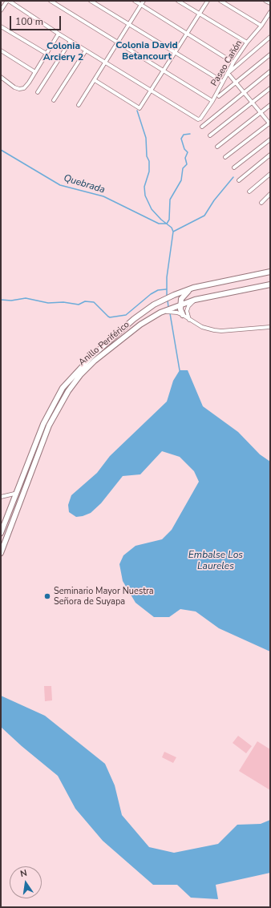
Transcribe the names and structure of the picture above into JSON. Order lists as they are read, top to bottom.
{
  "streets": {
    "highway": ["Anillo Periférico"],
    "street": ["Paseo Cañón"]
  },
  "districts": ["Colonia David Betancourt", "Colonia Arciery 2"],
  "water": ["Quebrada", "Embalse Los Laureles"],
  "places": ["Seminario Mayor Nuestra Señora de Suyapa"],
  "scale_bar": "100 m",
  "north": "top"
}
